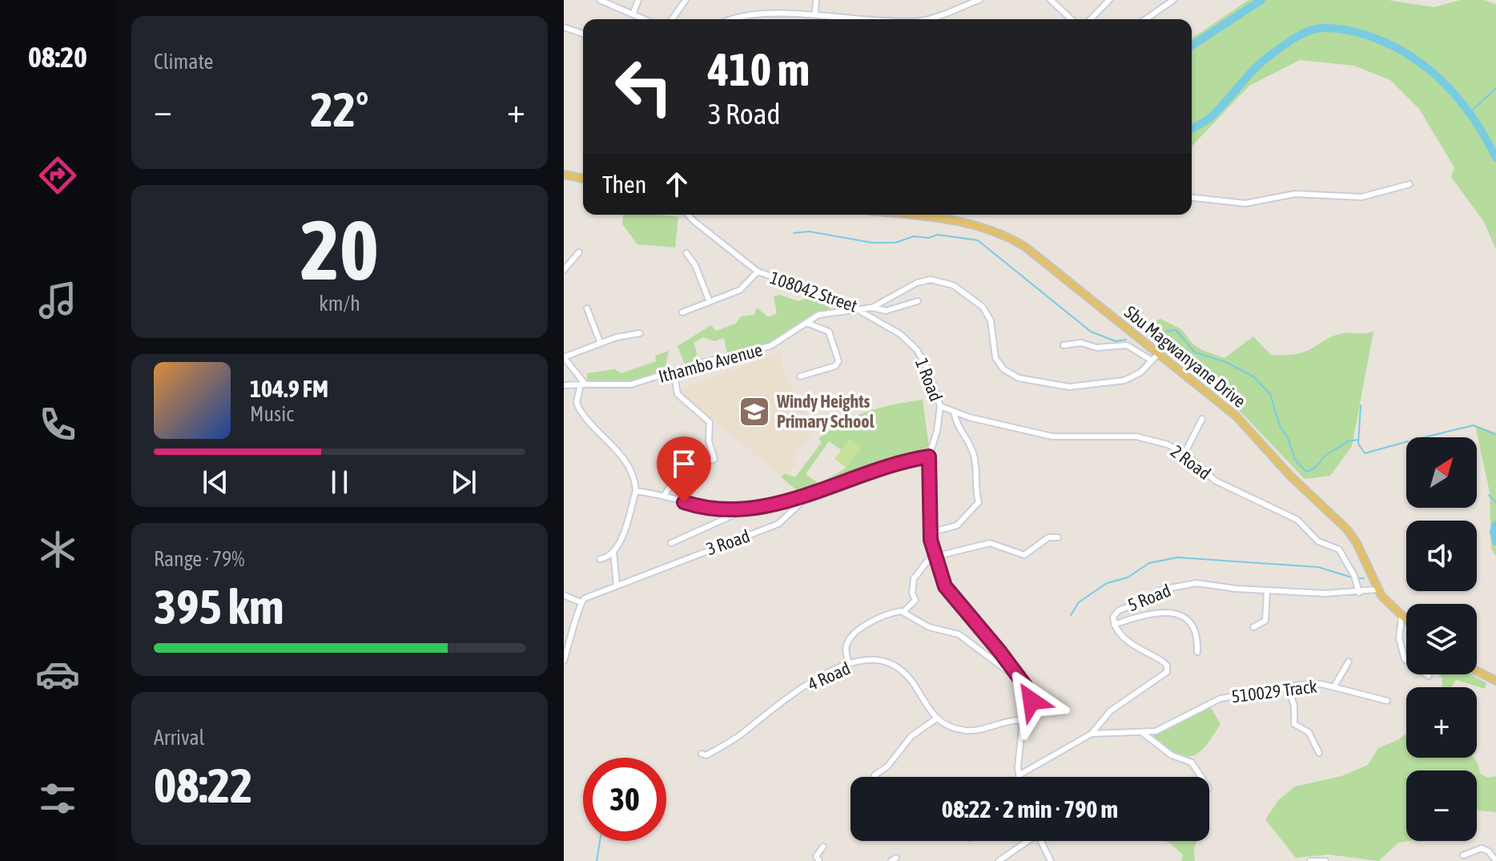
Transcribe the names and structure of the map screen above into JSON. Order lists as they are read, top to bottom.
{
  "streets": {
    "main road": ["Sbu Magwanyane Drive"],
    "street": [
      "108042 Street",
      "Ithambo Avenue",
      "1 Road",
      "2 Road",
      "3 Road",
      "5 Road",
      "4 Road",
      "510029 Track"
    ]
  },
  "crossings": [
    ["108042 Street", "Sbu Magwanyane Drive"],
    ["108042 Street", "Ithambo Avenue"],
    ["108042 Street", "1 Road"],
    ["Sbu Magwanyane Drive", "5 Road"],
    ["Ithambo Avenue", "1 Road"],
    ["1 Road", "2 Road"],
    ["1 Road", "3 Road"],
    ["1 Road", "5 Road"],
    ["2 Road", "5 Road"],
    ["5 Road", "510029 Track"]
  ],
  "places": {
    "school or university": ["Windy Heights Primary School"]
  },
  "north": "top right",
  "page": {
    "tabs": "08:20",
    "tile": [
      "Climate",
      ["20", "km/h"],
      ["Range · 79%", "395 km"],
      ["Arrival", "08:22"]
    ],
    "turn": ["410 m", "3 Road"],
    "heat": ["−", "22°", "+"],
    "then": "Then",
    "song": ["104.9 FM", "Music"],
    "map_buttons": ["+", "−"],
    "limit": "30",
    "trip": "08:22 · 2 min · 790 m"
  }
}
